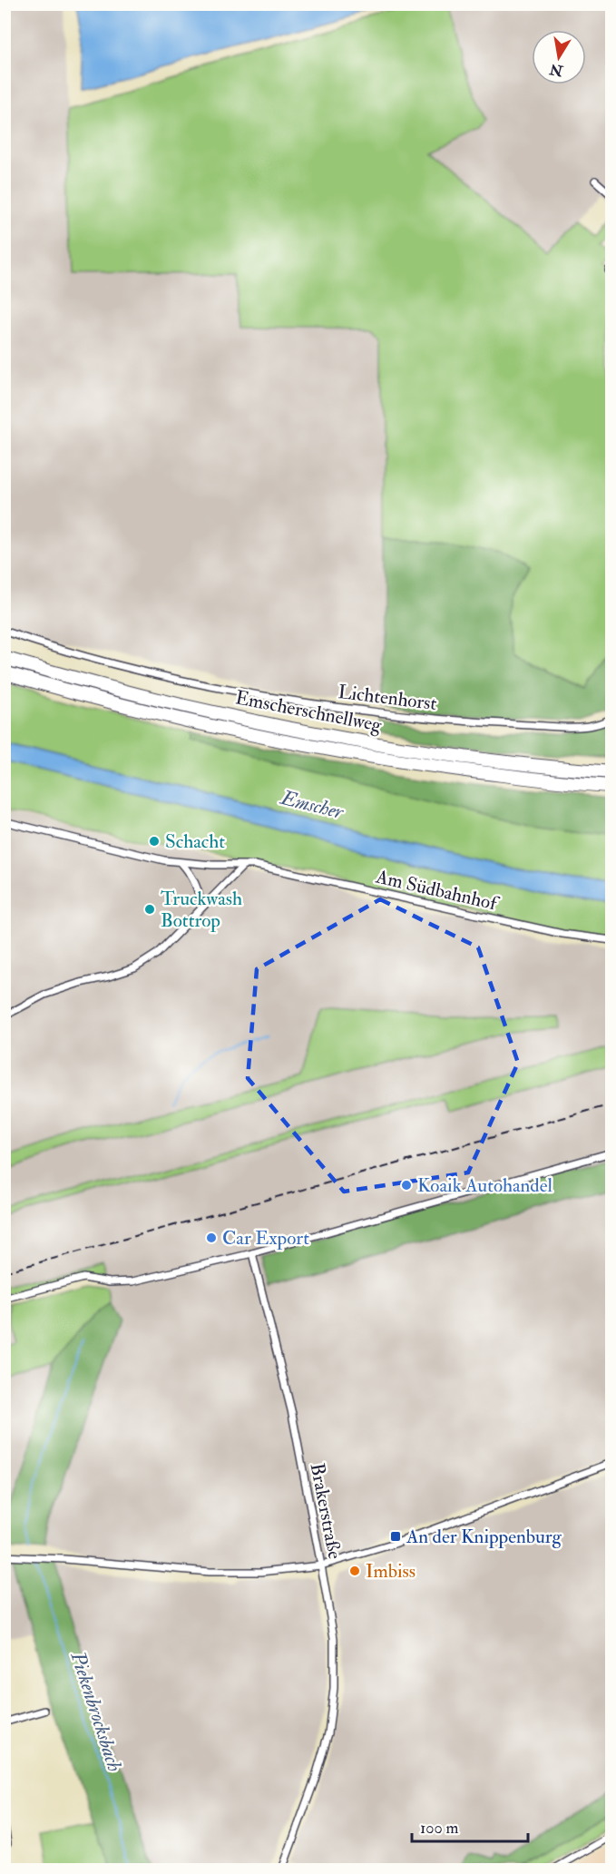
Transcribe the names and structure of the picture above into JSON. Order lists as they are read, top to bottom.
{
  "streets": {
    "highway": ["Emscherschnellweg"],
    "street": ["Lichtenhorst", "Am Südbahnhof", "Brakerstraße"]
  },
  "water": ["Emscher", "Piekenbrocksbach"],
  "places": {
    "other": [
      "Schacht",
      "Truckwash Bottrop",
      "Koaik Autohandel",
      "Car Export",
      "Imbiss"
    ],
    "transit": ["An der Knippenburg"]
  },
  "scale_bar": "100 m",
  "north": "bottom"
}
